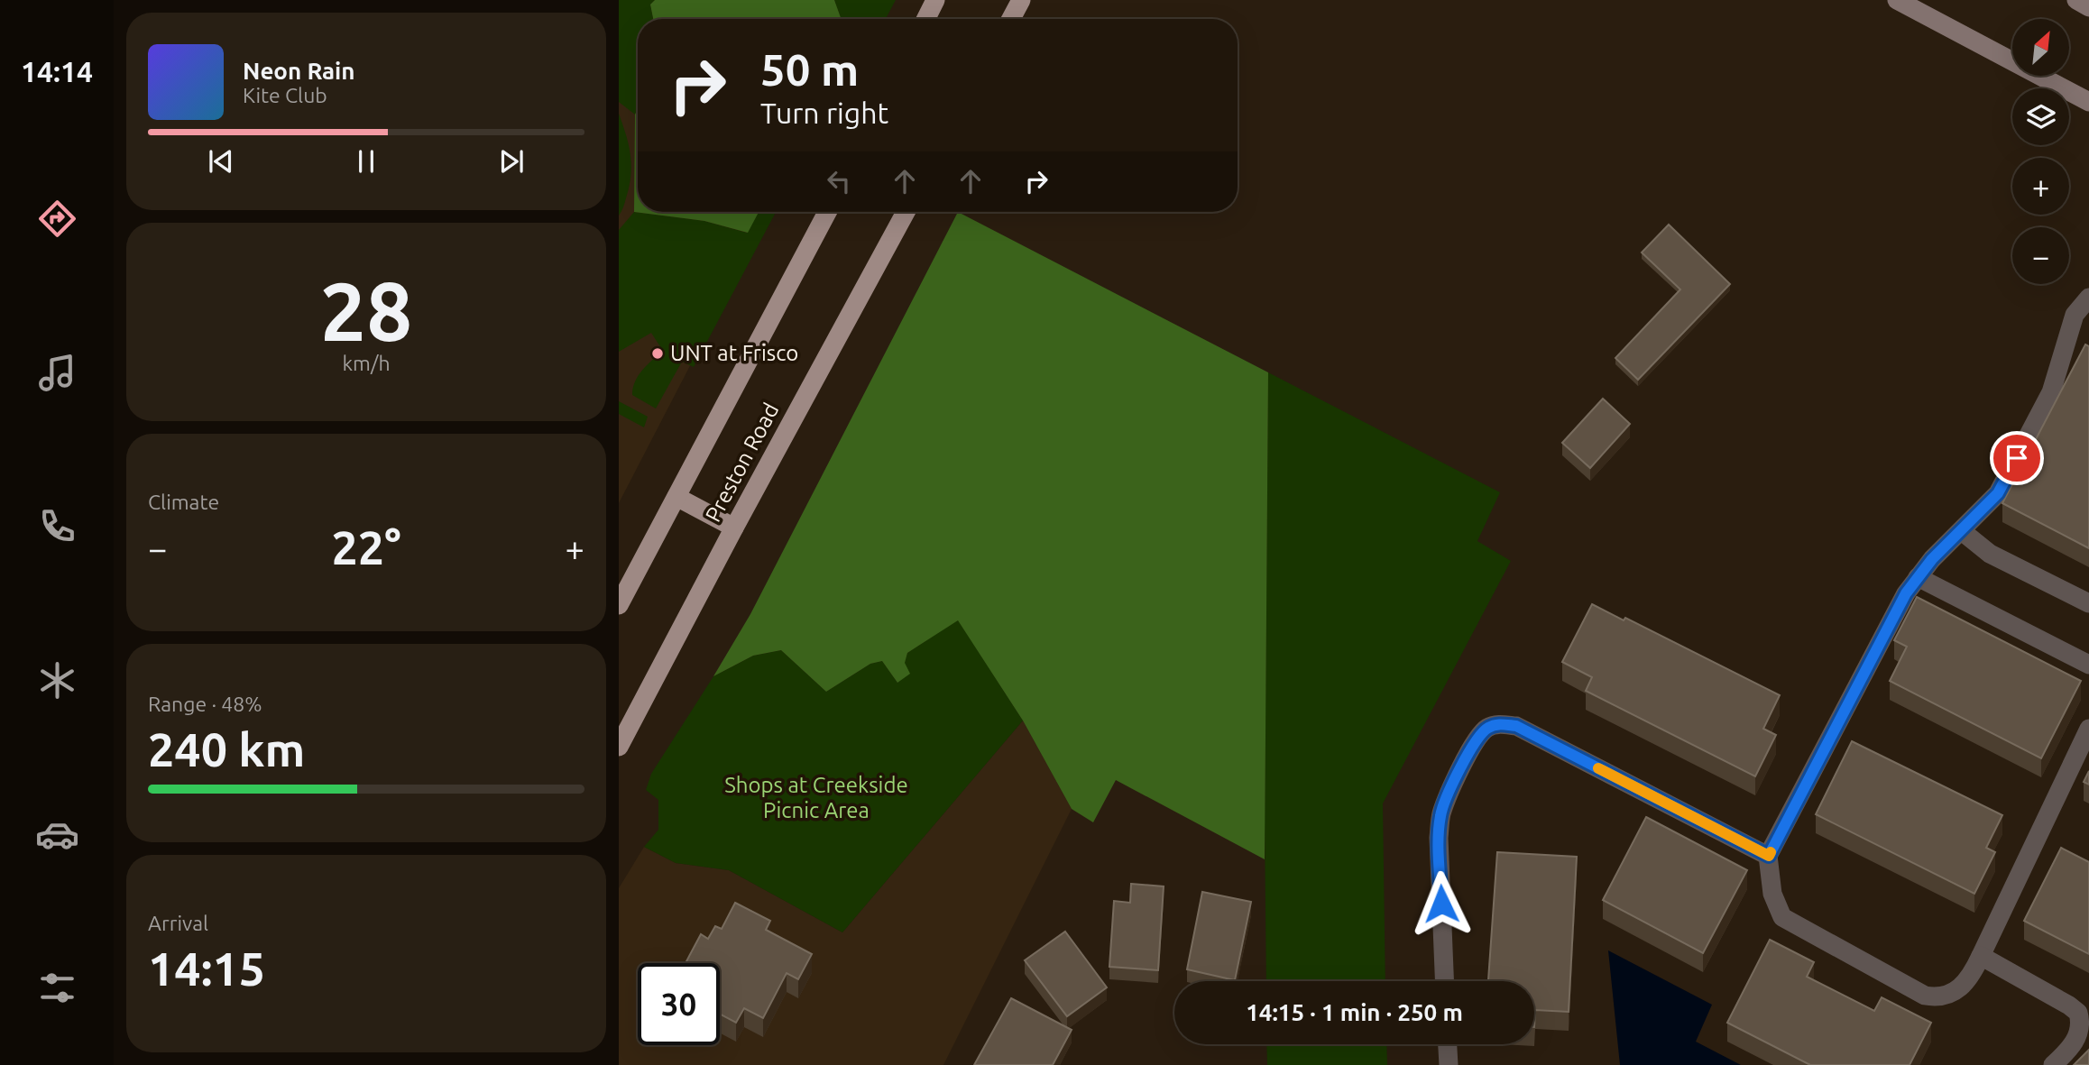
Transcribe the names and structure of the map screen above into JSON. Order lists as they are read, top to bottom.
{
  "streets": {
    "main road": ["Preston Road"]
  },
  "parks": ["Shops at Creekside Picnic Area"],
  "places": ["UNT at Frisco"],
  "north": "top right",
  "page": {
    "tabs": "14:14",
    "map_buttons": ["+", "−"],
    "turn": ["50 m", "Turn right"],
    "song": ["Neon Rain", "Kite Club"],
    "tile": [
      ["28", "km/h"],
      "Climate",
      ["Range · 48%", "240 km"],
      ["Arrival", "14:15"]
    ],
    "heat": ["−", "22°", "+"],
    "limit": "30",
    "trip": "14:15 · 1 min · 250 m"
  }
}
